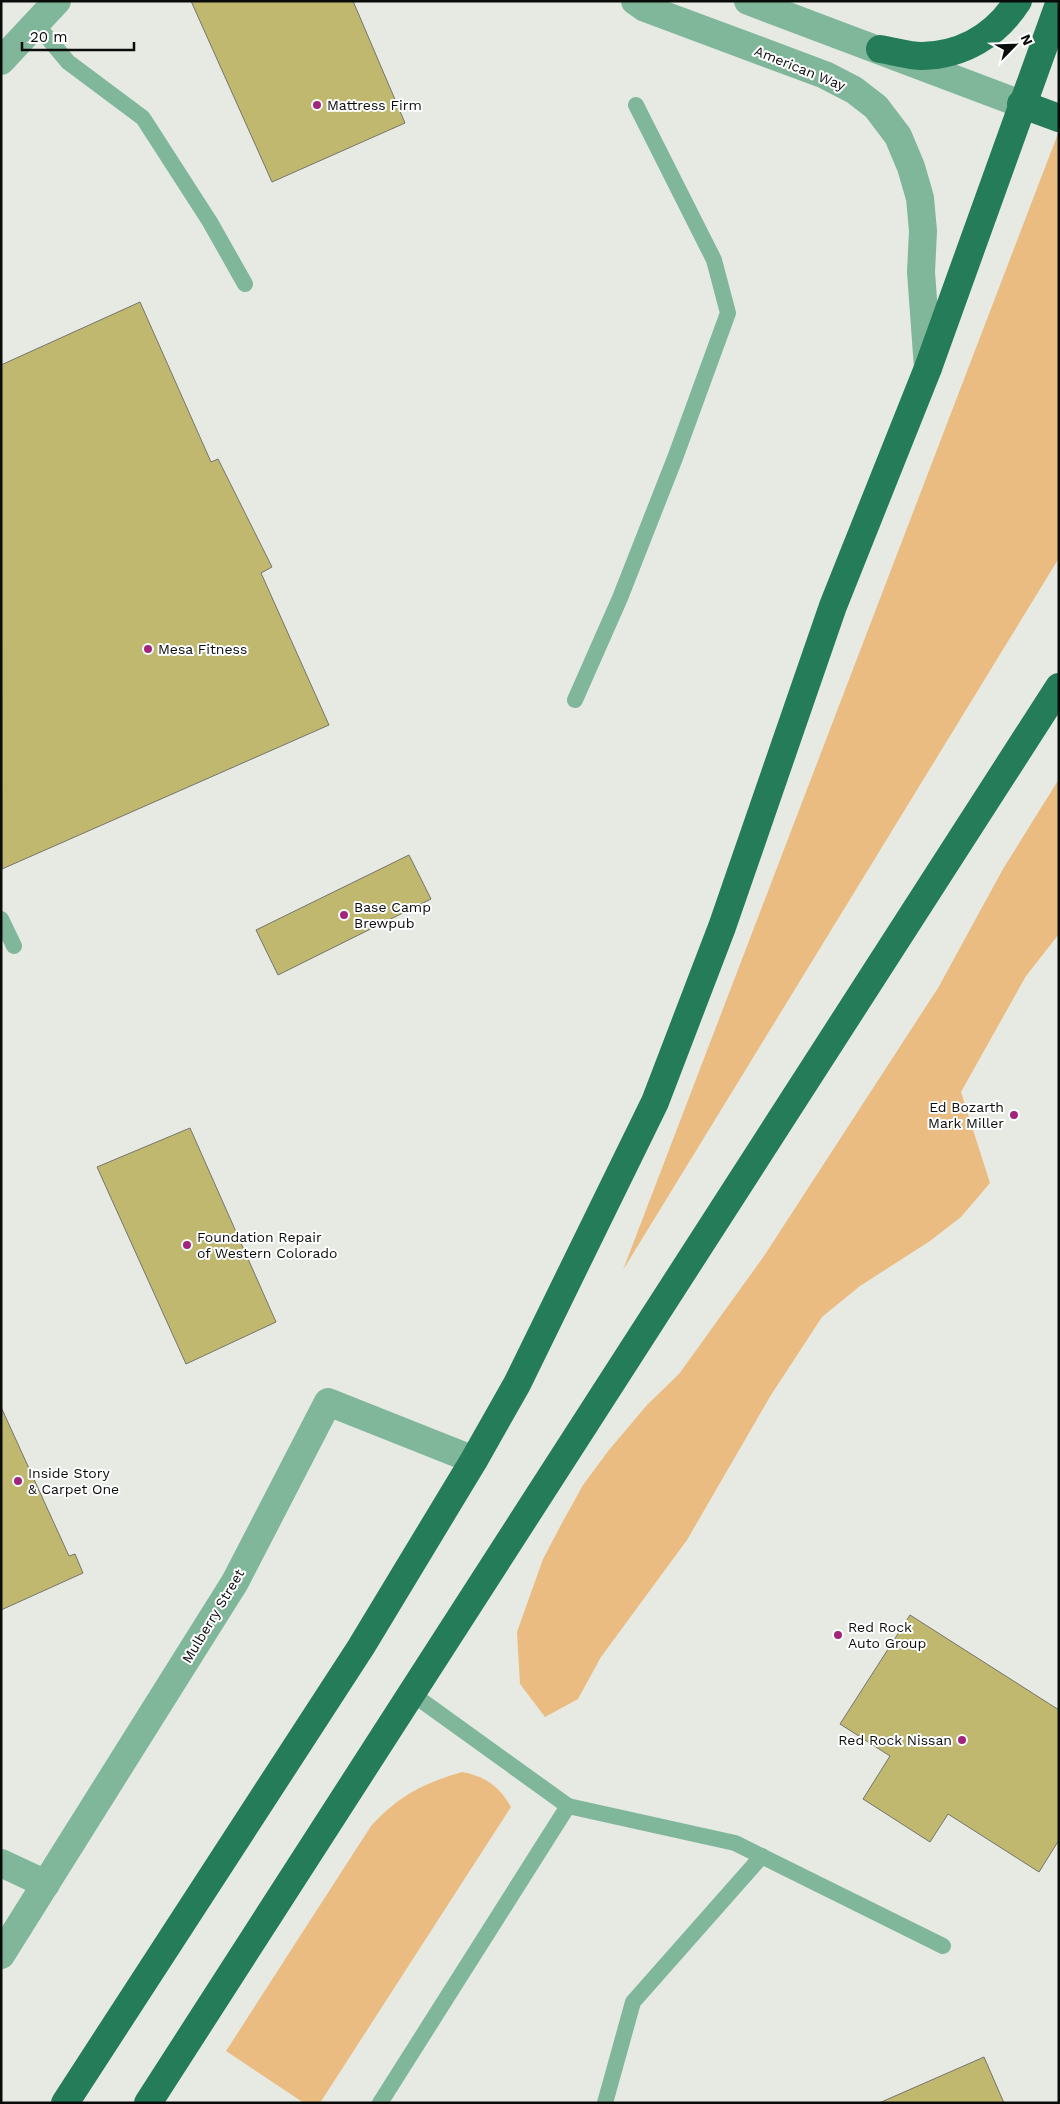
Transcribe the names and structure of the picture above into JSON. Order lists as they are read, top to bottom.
{
  "streets": {
    "street": ["American Way", "Mulberry Street"]
  },
  "places": [
    "Mattress Firm",
    "Mesa Fitness",
    "Base Camp Brewpub",
    "Ed Bozarth Mark Miller",
    "Foundation Repair of Western Colorado",
    "Inside Story & Carpet One",
    "Red Rock Auto Group",
    "Red Rock Nissan"
  ],
  "scale_bar": "20 m",
  "north": "top right"
}
